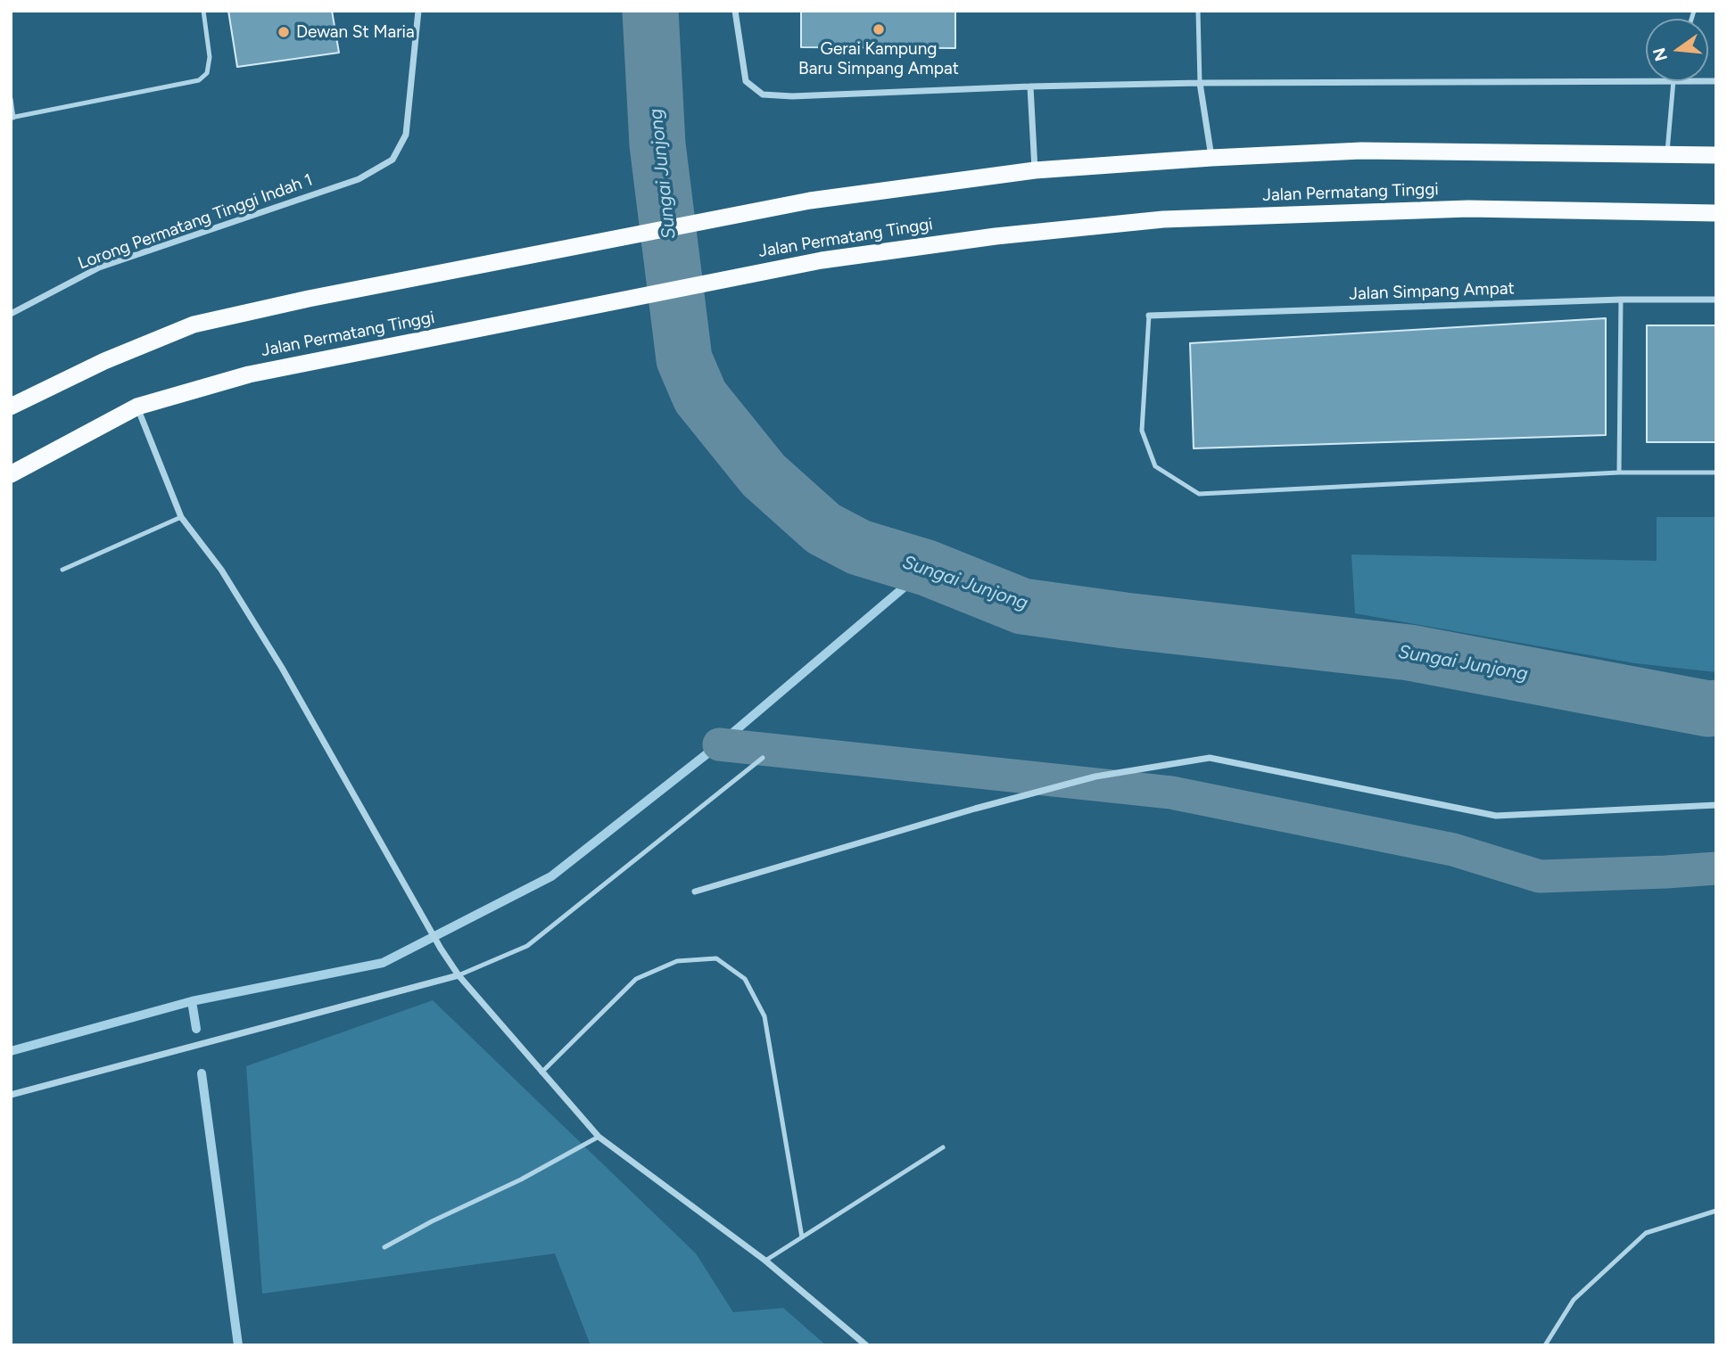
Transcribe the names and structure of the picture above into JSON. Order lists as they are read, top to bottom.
{
  "streets": {
    "highway": ["Jalan Permatang Tinggi"],
    "street": ["Lorong Permatang Tinggi Indah 1", "Jalan Simpang Ampat"]
  },
  "water": ["Sungai Junjong"],
  "places": ["Gerai Kampung Baru Simpang Ampat", "Dewan St Maria"],
  "north": "left"
}
